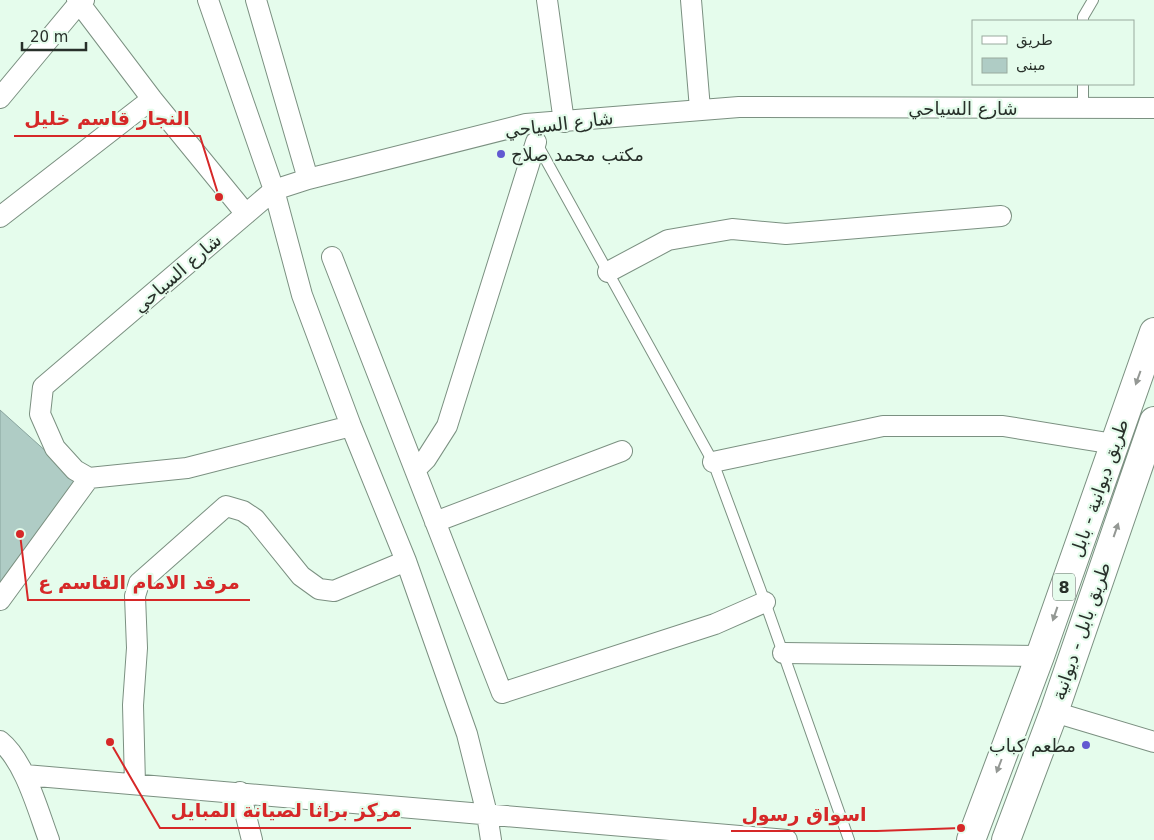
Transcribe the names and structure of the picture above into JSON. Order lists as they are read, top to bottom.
{
  "streets": {
    "highway": ["طريق ديوانية - بابل", "8", "طريق بابل - ديوانية"],
    "street": ["شارع السياحي"]
  },
  "one_way": ["طريق ديوانية - بابل", "طريق بابل - ديوانية"],
  "places": [
    "مكتب محمد صلاح",
    "النجار قاسم خليل",
    "مرقد الامام القاسم ع",
    "مركز براثا لصيانة المبايل",
    "مطعم كباب",
    "اسواق رسول"
  ],
  "legend": ["طريق", "مبنى"],
  "scale_bar": "20 m"
}
